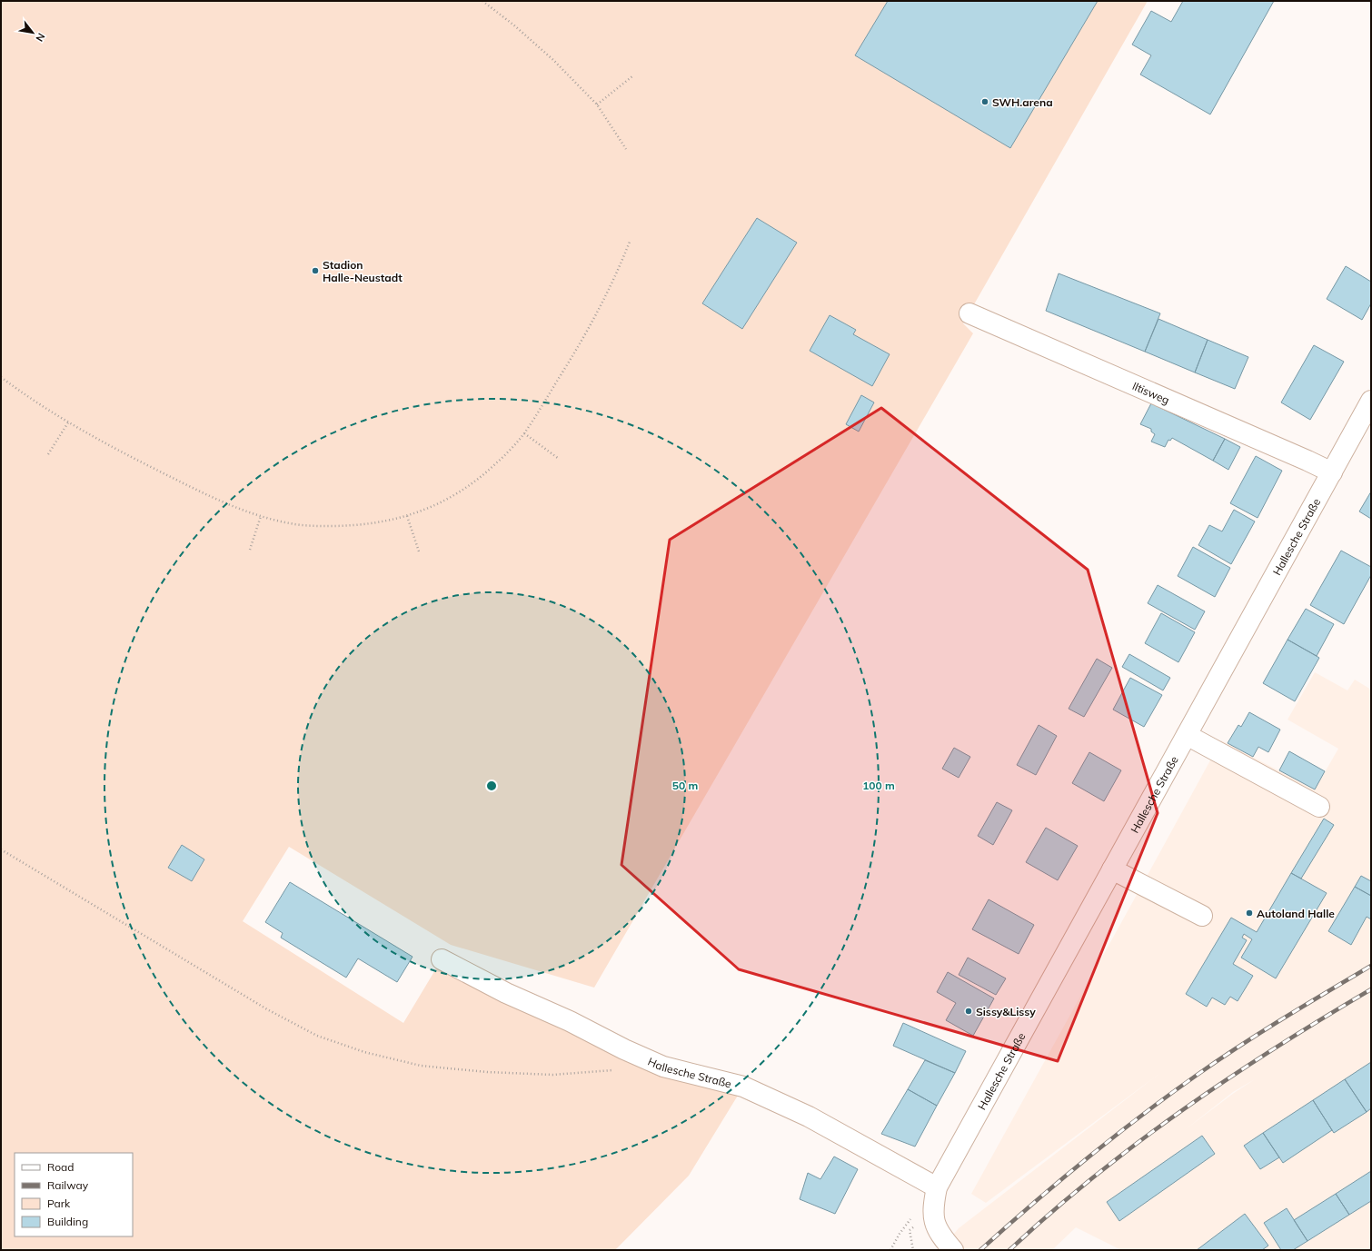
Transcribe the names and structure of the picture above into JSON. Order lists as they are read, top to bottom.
{
  "streets": {
    "street": ["Iltisweg", "Hallesche Straße"]
  },
  "crossings": [
    ["Iltisweg", "Hallesche Straße"]
  ],
  "places": [
    "SWH.arena",
    "Stadion Halle-Neustadt",
    "Autoland Halle",
    "Sissy&Lissy"
  ],
  "legend": [
    "Road",
    "Railway",
    "Park",
    "Building"
  ],
  "north": "bottom right",
  "rings": ["50 m", "100 m"]
}
